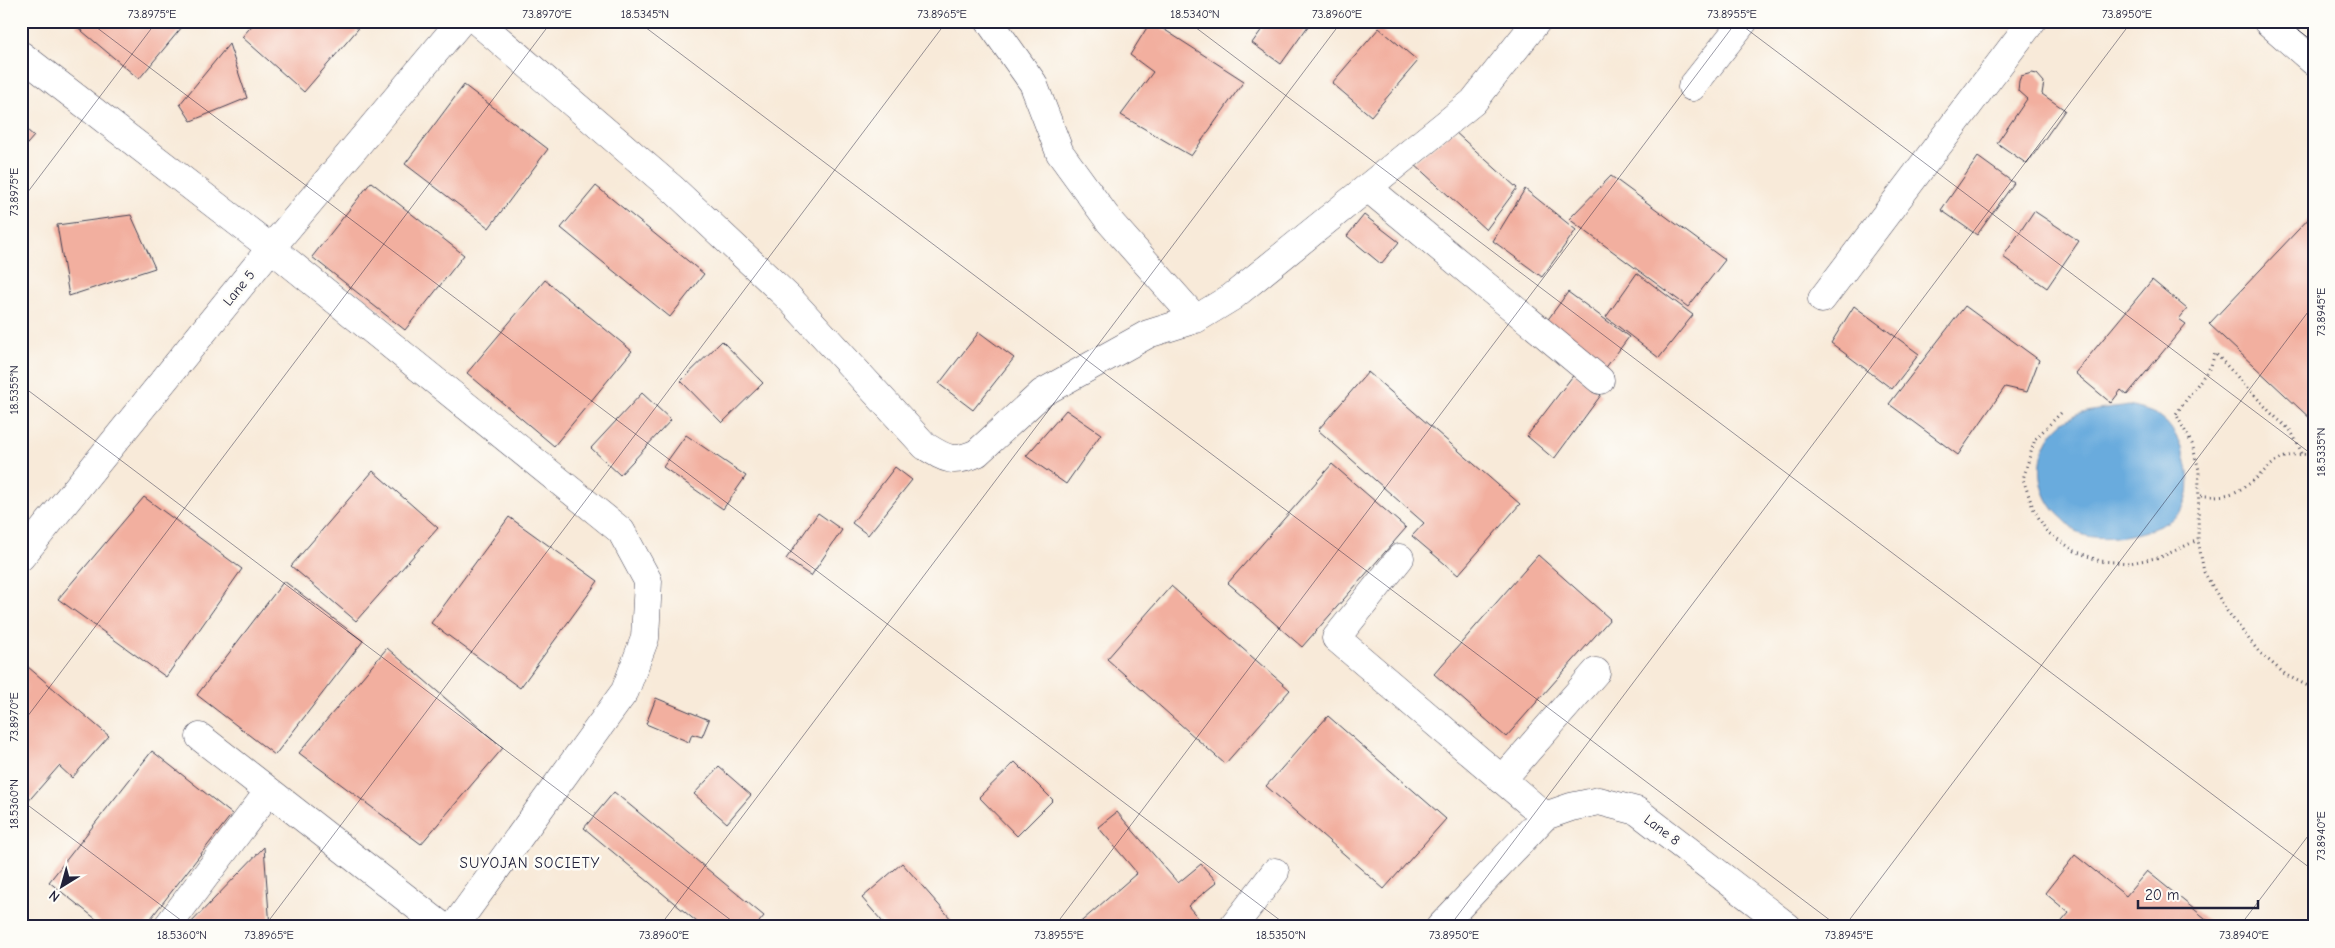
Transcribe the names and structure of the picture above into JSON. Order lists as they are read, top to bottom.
{
  "streets": {
    "street": ["Lane 5", "Lane 8"]
  },
  "districts": ["SUYOJAN SOCIETY"],
  "scale_bar": "20 m",
  "north": "bottom left",
  "coordinates": [
    "73.8975°E",
    "73.8970°E",
    "18.5345°N",
    "73.8965°E",
    "18.5340°N",
    "73.8960°E",
    "73.8955°E",
    "73.8950°E",
    "73.8945°E",
    "18.5355°N",
    "18.5335°N",
    "18.5360°N",
    "73.8940°E",
    "18.5350°N"
  ]
}
